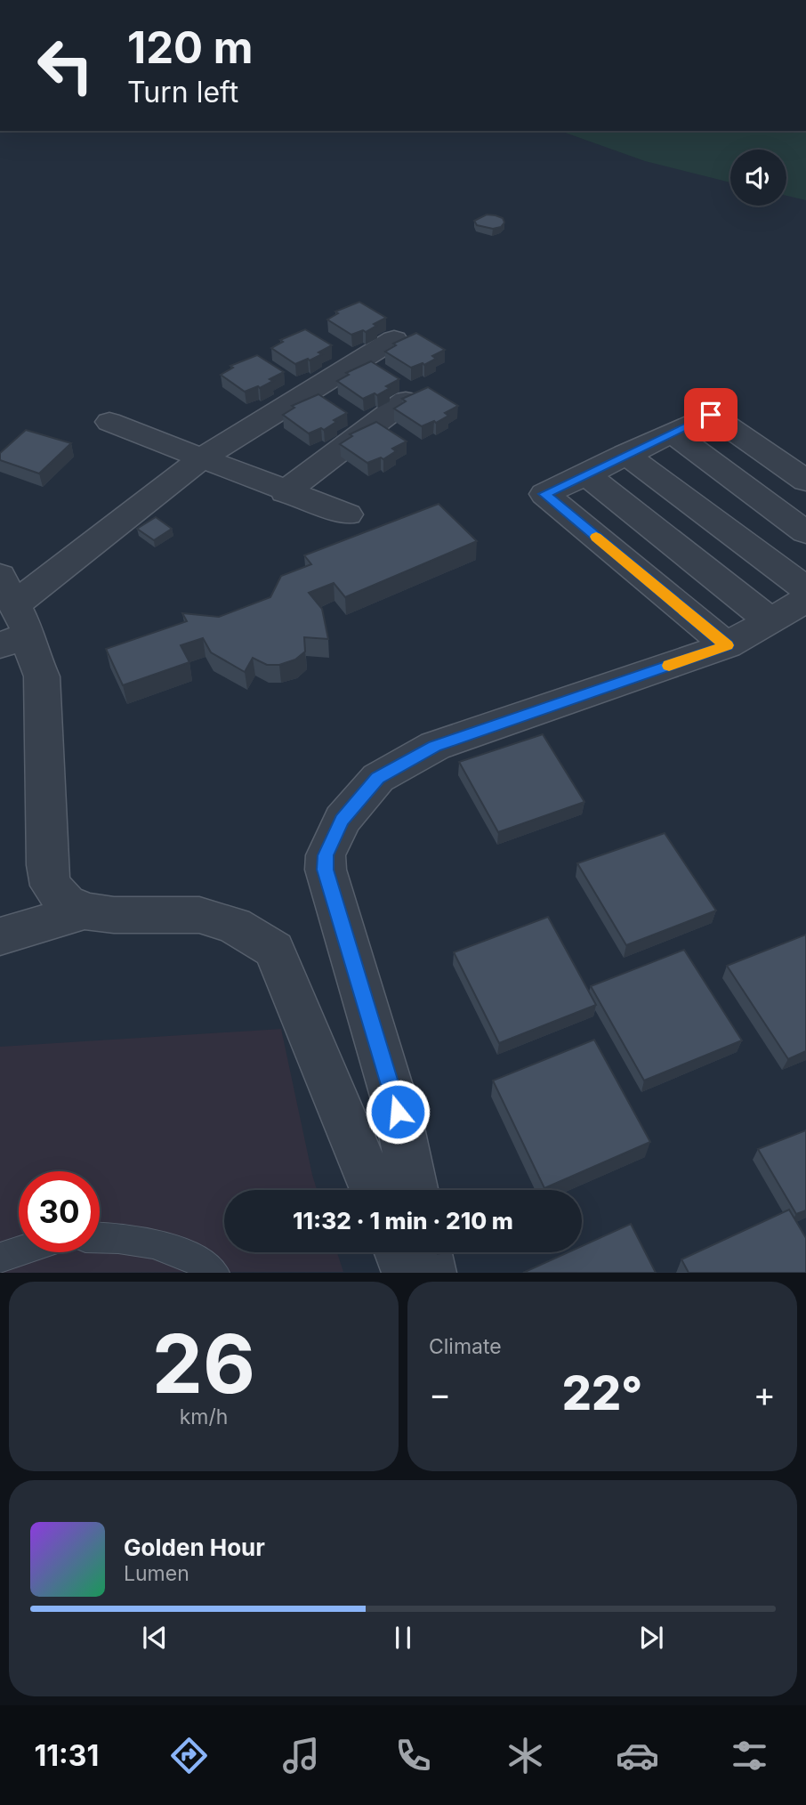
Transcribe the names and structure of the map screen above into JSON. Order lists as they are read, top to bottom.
{
  "page": {
    "turn": ["120 m", "Turn left"],
    "limit": "30",
    "trip": "11:32 · 1 min · 210 m",
    "tile": [
      ["26", "km/h"],
      "Climate"
    ],
    "heat": ["−", "22°", "+"],
    "song": ["Golden Hour", "Lumen"],
    "tabs": "11:31"
  }
}
